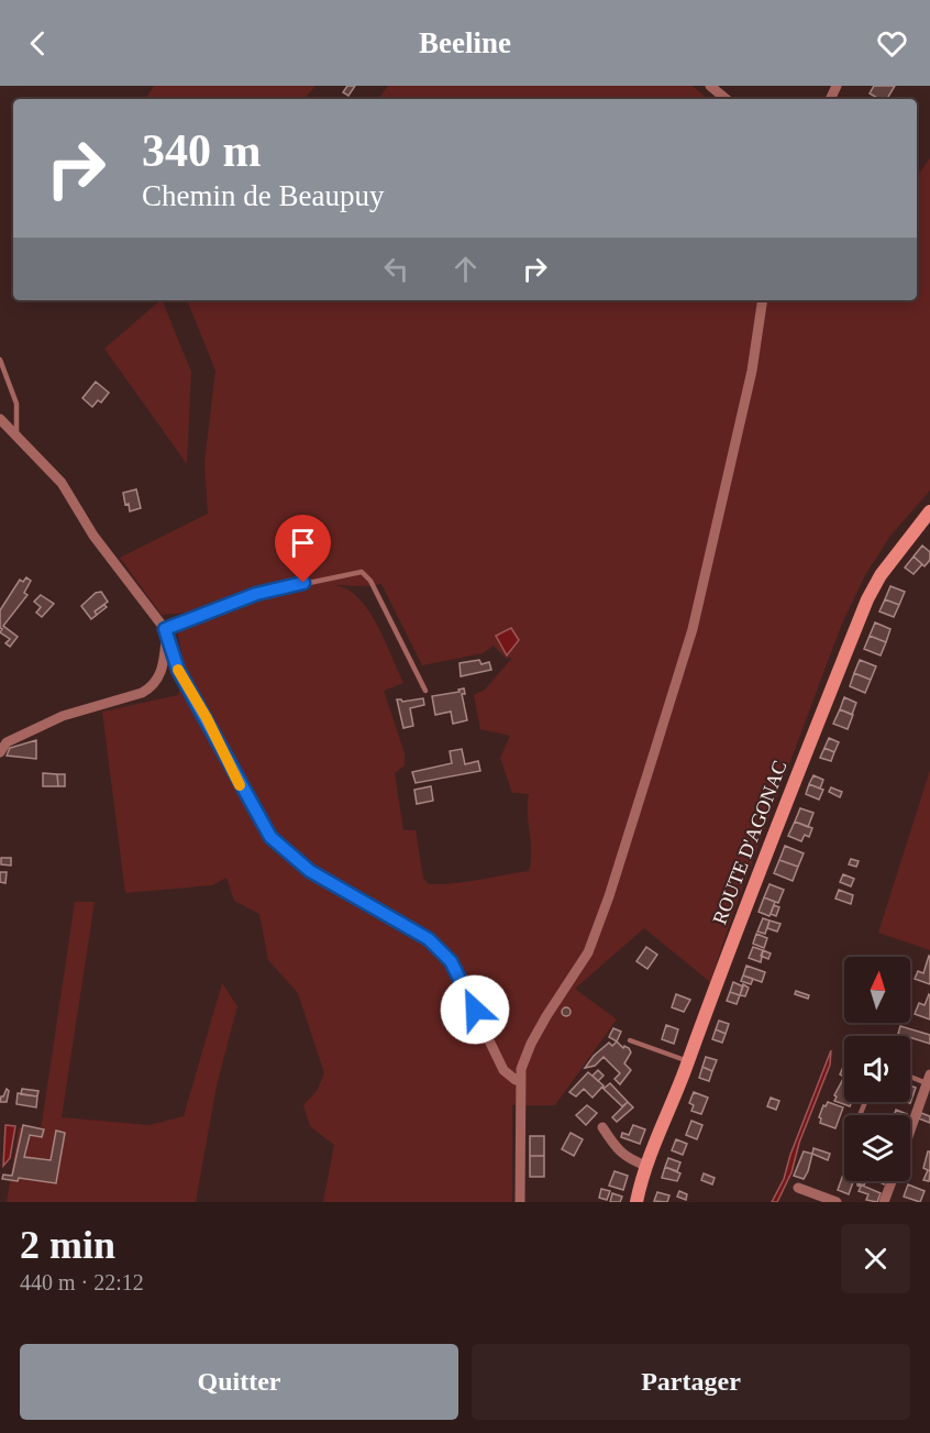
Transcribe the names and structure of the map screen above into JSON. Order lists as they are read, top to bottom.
{
  "streets": {
    "main road": ["ROUTE D'AGONAC"]
  },
  "north": "top",
  "page": {
    "header": "Beeline",
    "turn": ["340 m", "Chemin de Beaupuy"],
    "heading": ["2 min", "440 m · 22:12"],
    "buttons": ["Quitter", "Partager"]
  }
}
